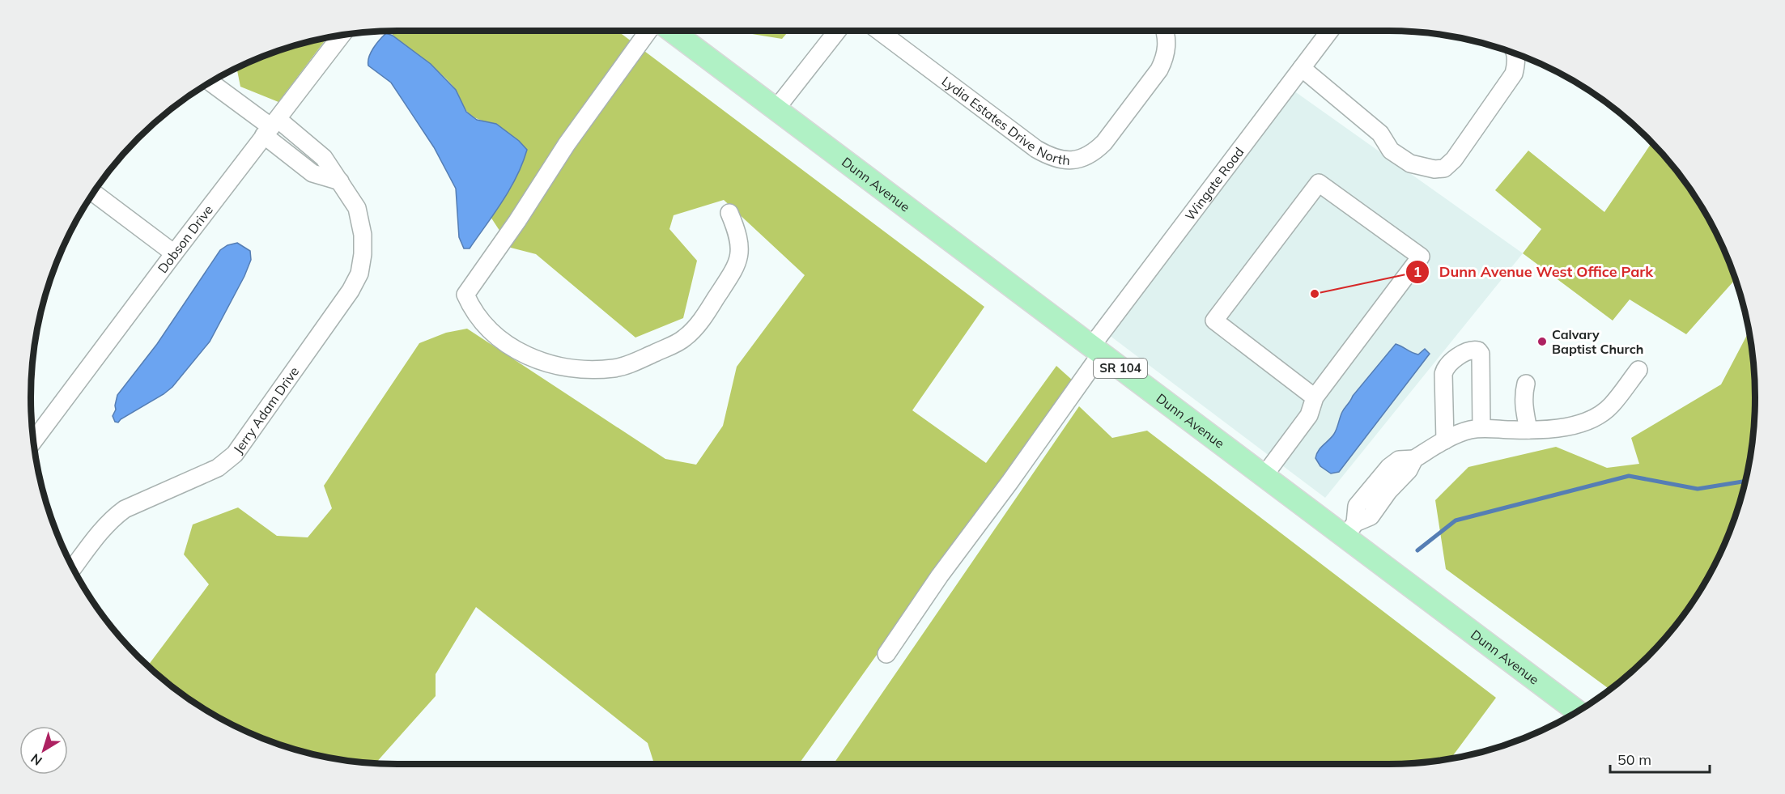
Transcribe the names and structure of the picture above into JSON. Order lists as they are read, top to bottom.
{
  "streets": {
    "main road": ["Dunn Avenue", "SR 104"],
    "street": [
      "Lydia Estates Drive North",
      "Wingate Road",
      "Dobson Drive",
      "Jerry Adam Drive"
    ]
  },
  "crossings": [
    ["Dunn Avenue", "Wingate Road"],
    ["Dobson Drive", "Jerry Adam Drive"]
  ],
  "places": ["Dunn Avenue West Office Park", "Calvary Baptist Church"],
  "scale_bar": "50 m",
  "north": "bottom left"
}
